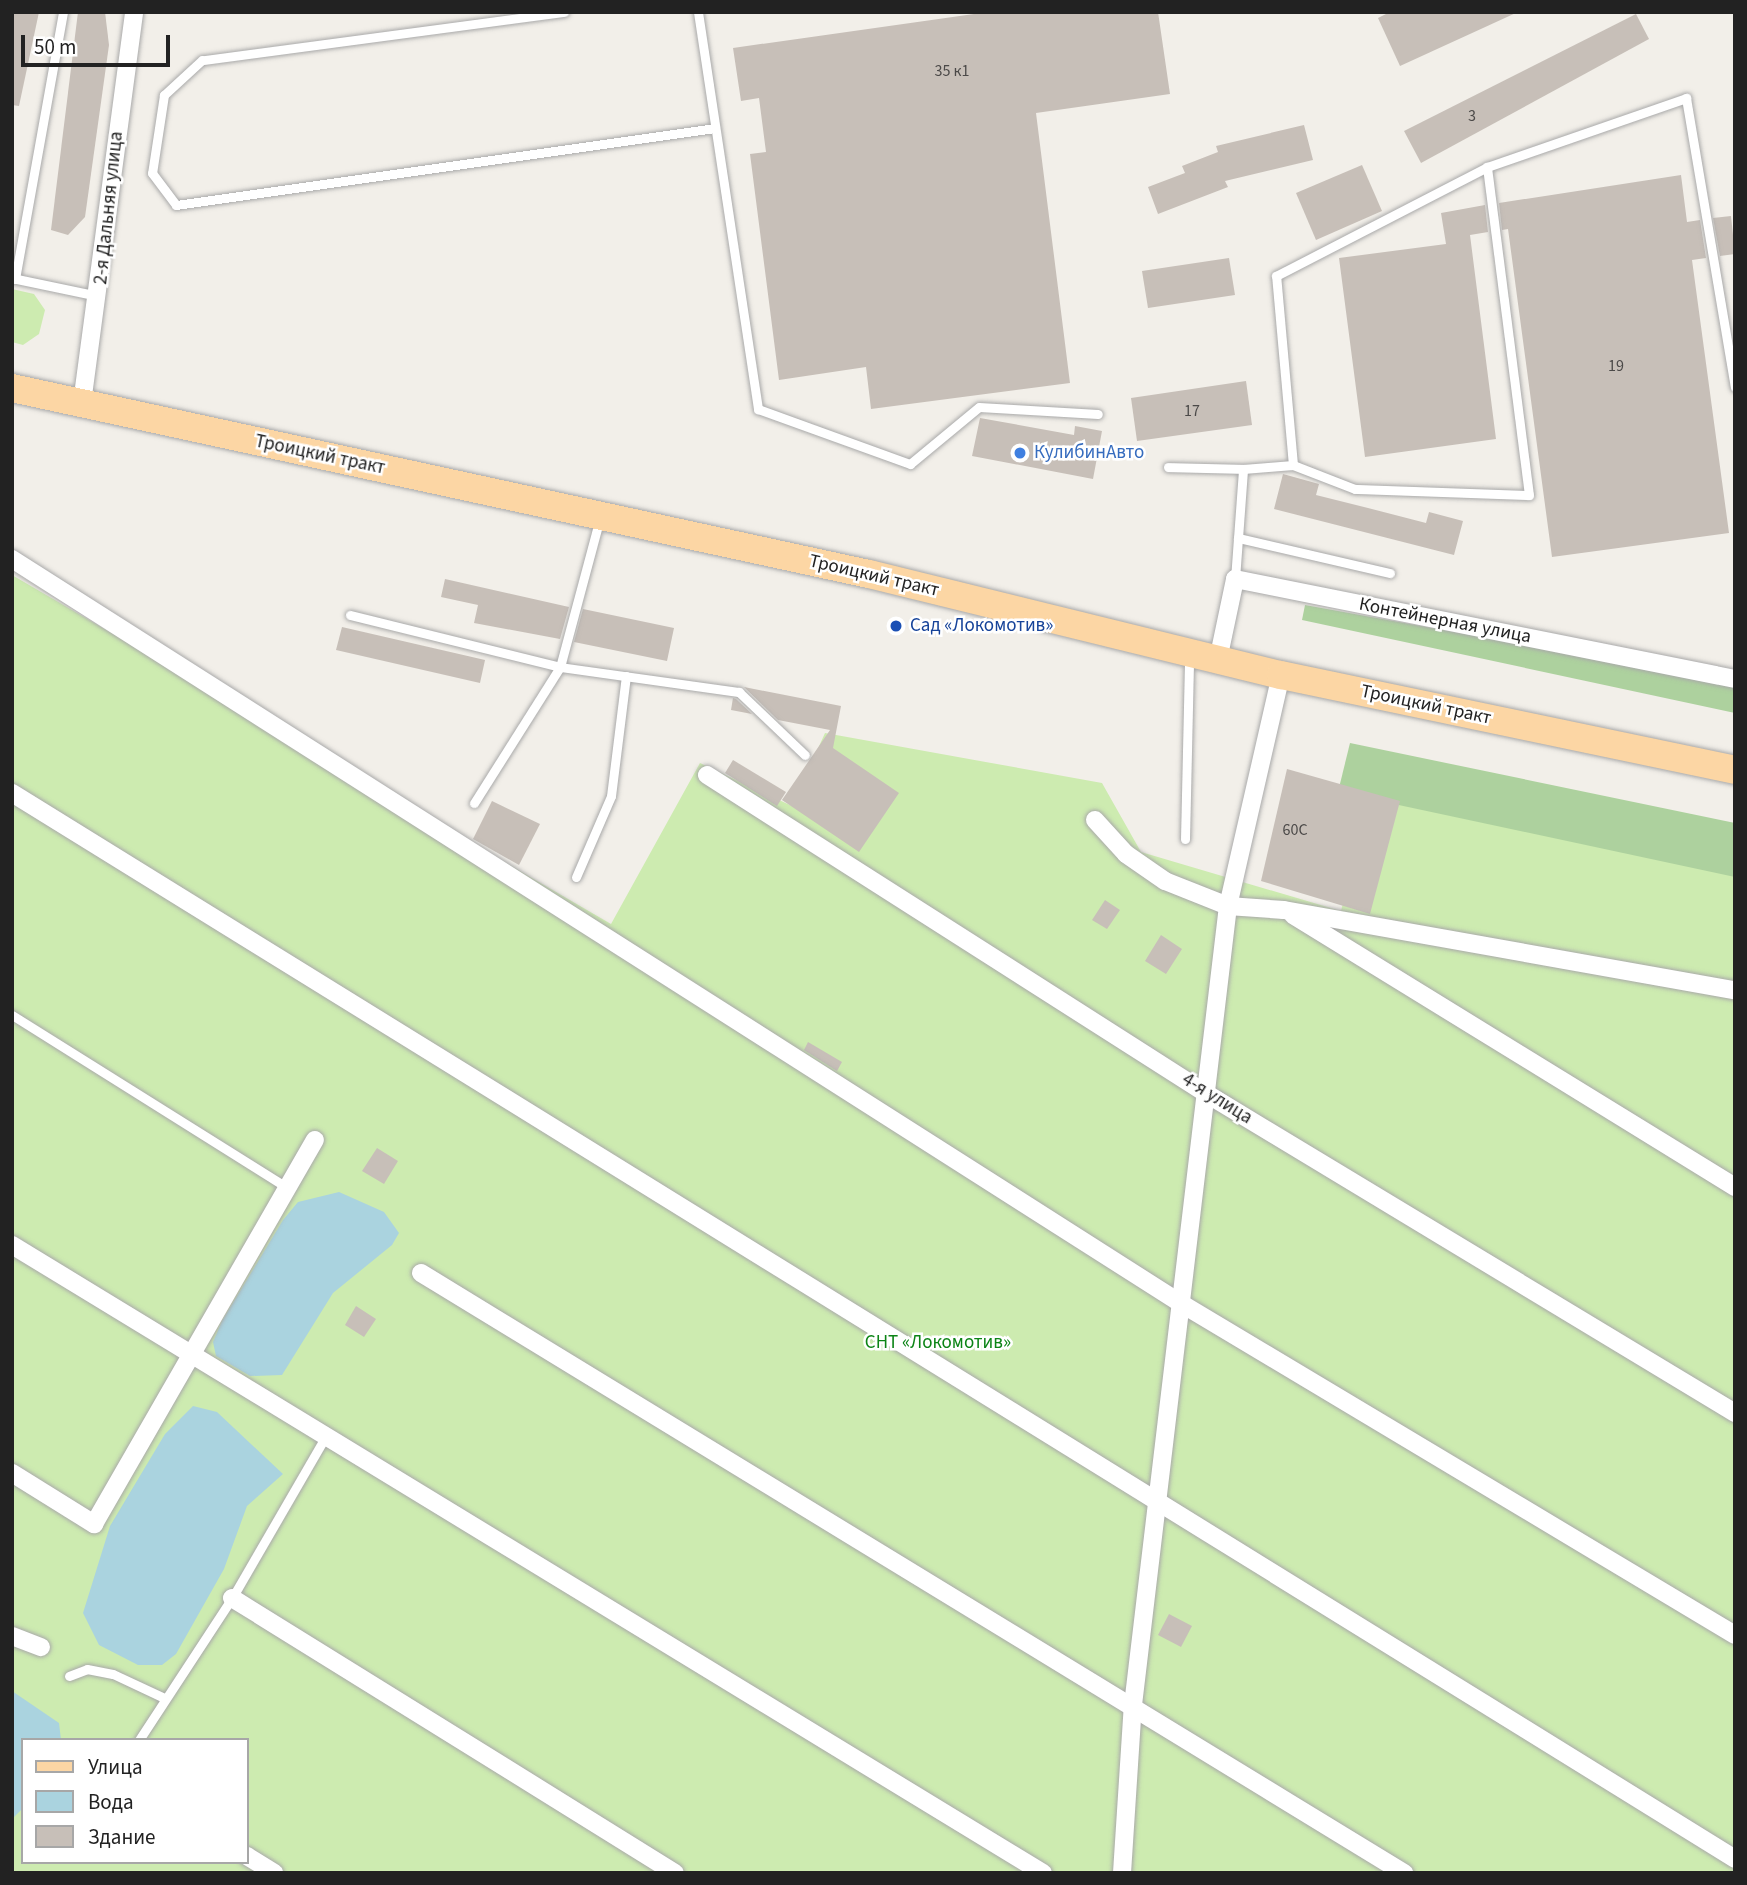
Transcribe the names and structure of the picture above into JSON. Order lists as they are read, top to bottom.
{
  "streets": {
    "main road": ["Троицкий тракт"],
    "street": ["2-я Дальняя улица", "Контейнерная улица", "4-я улица"]
  },
  "crossings": [
    ["2-я Дальняя улица", "Троицкий тракт"]
  ],
  "parks": ["СНТ «Локомотив»"],
  "places": ["КулибинАвто", "Сад «Локомотив»"],
  "house_numbers": [
    "35 к1",
    "3",
    "19",
    "17",
    "60С"
  ],
  "legend": ["Улица", "Вода", "Здание"],
  "scale_bar": "50 m"
}
